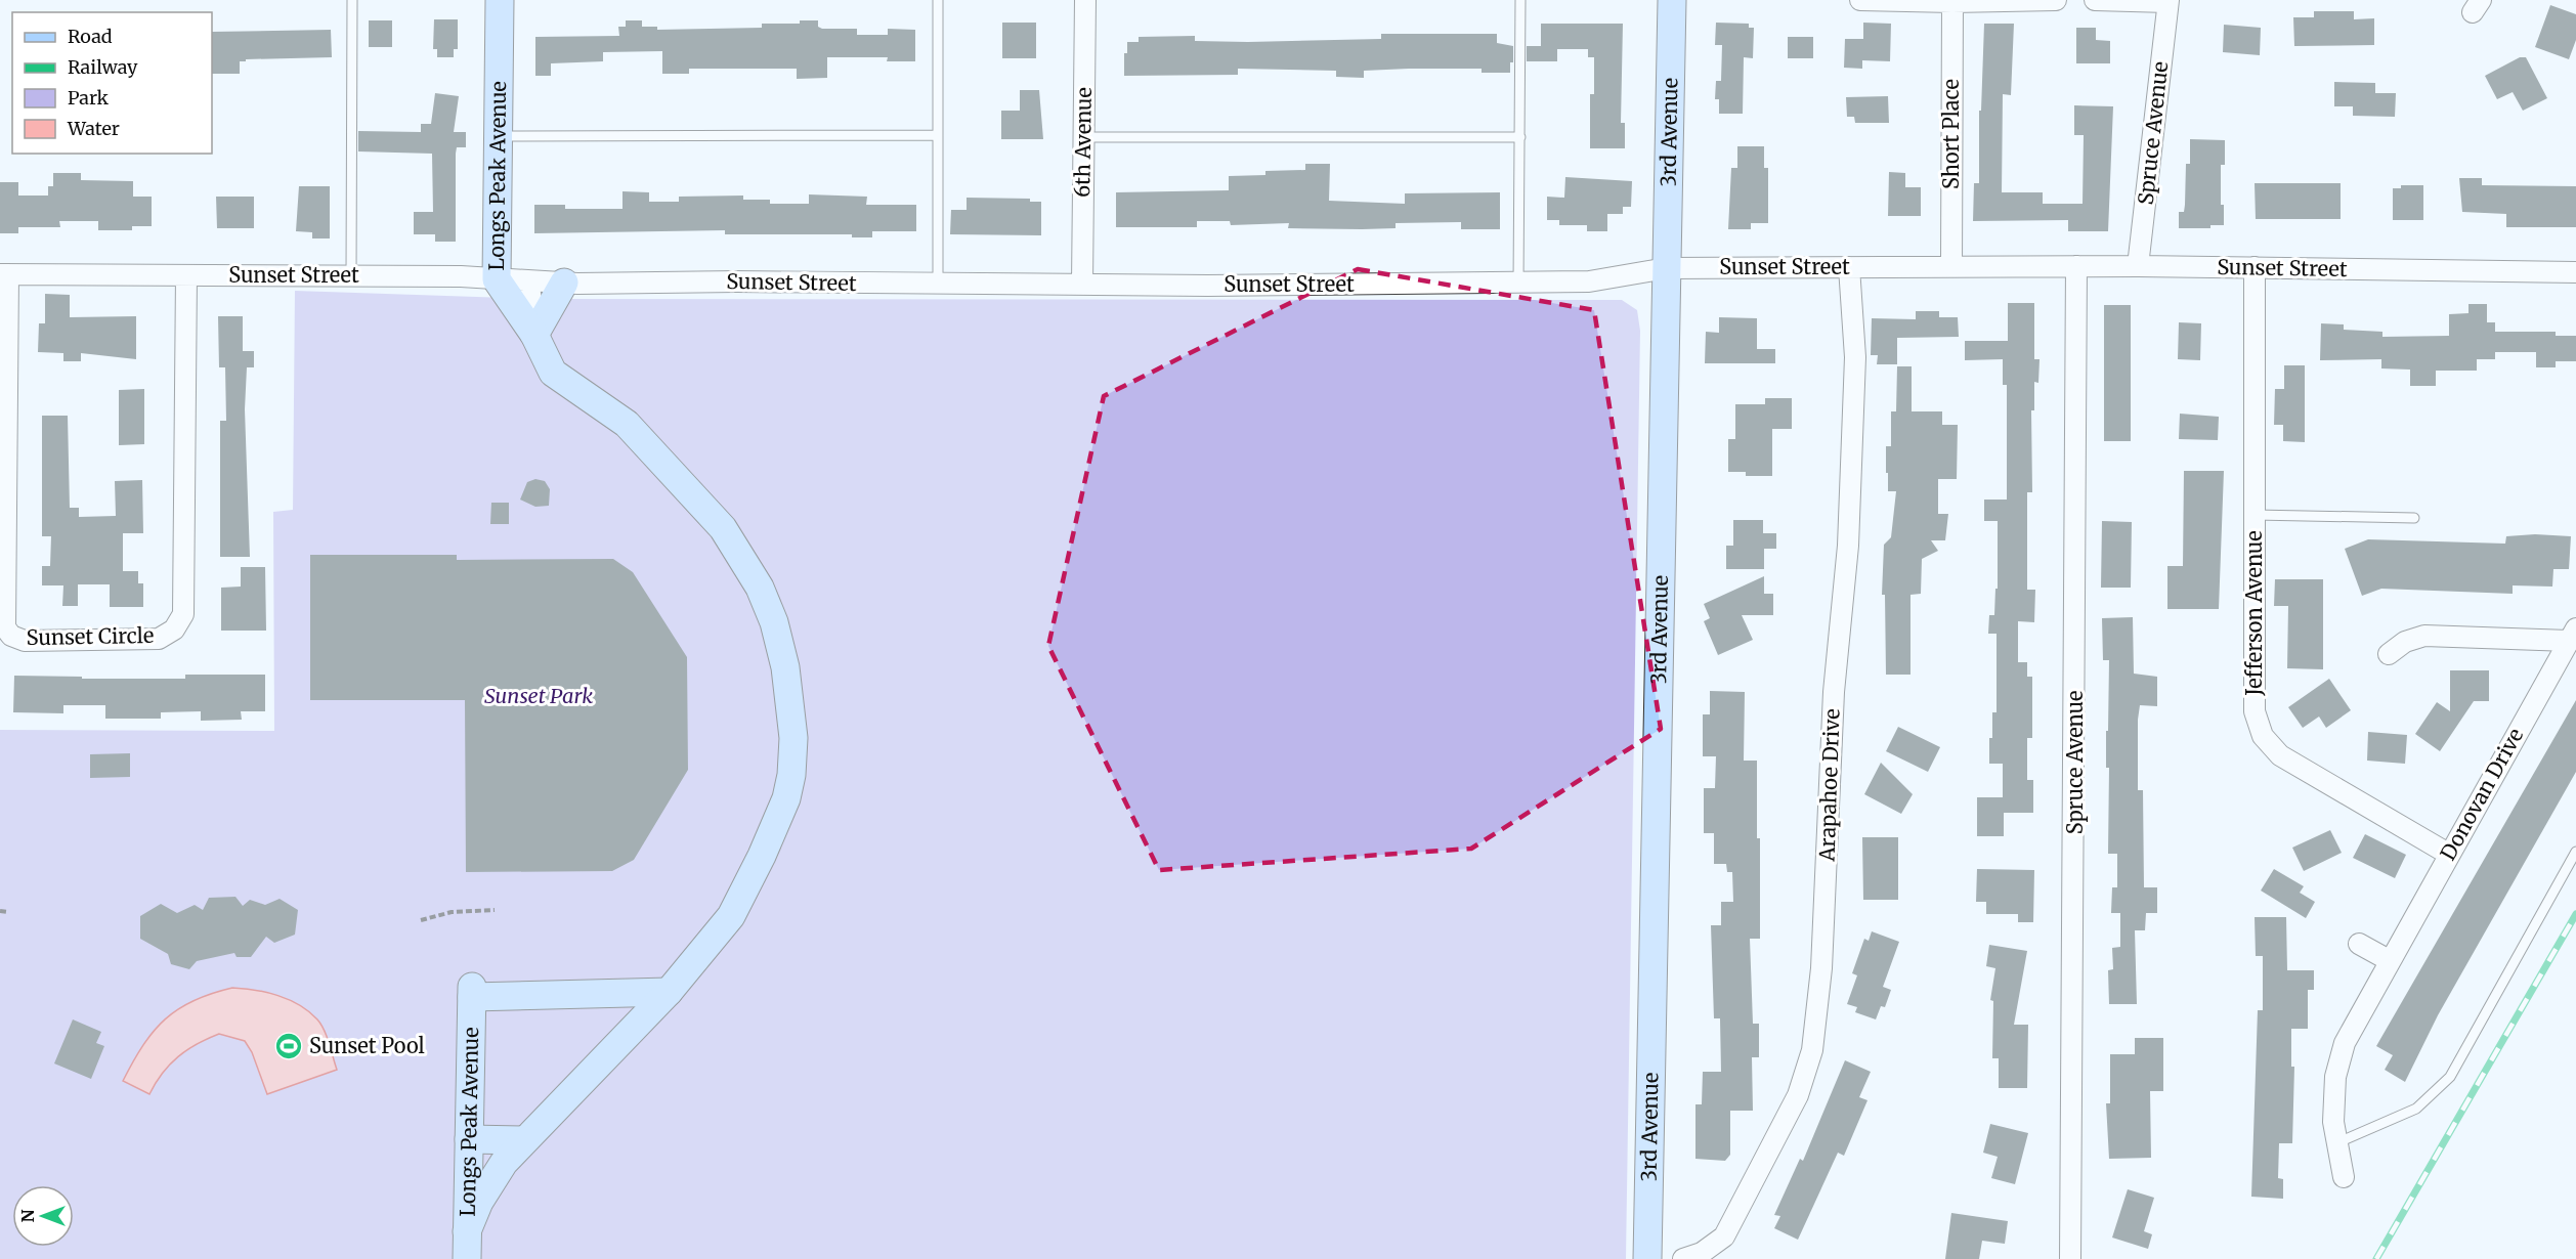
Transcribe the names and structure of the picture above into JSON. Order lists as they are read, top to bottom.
{
  "streets": {
    "street": [
      "3rd Avenue",
      "Spruce Avenue",
      "Short Place",
      "6th Avenue",
      "Longs Peak Avenue",
      "Sunset Street",
      "Jefferson Avenue",
      "Sunset Circle",
      "Arapahoe Drive",
      "Donovan Drive"
    ]
  },
  "crossings": [
    ["3rd Avenue", "Sunset Street"],
    ["Spruce Avenue", "Sunset Street"],
    ["Short Place", "Sunset Street"],
    ["6th Avenue", "Sunset Street"],
    ["Longs Peak Avenue", "Sunset Street"],
    ["Sunset Street", "Jefferson Avenue"],
    ["Sunset Street", "Sunset Circle"],
    ["Sunset Street", "Arapahoe Drive"],
    ["Jefferson Avenue", "Donovan Drive"]
  ],
  "parks": ["Sunset Park"],
  "places": {
    "sports": ["Sunset Pool"]
  },
  "legend": [
    "Road",
    "Railway",
    "Park",
    "Water"
  ],
  "north": "left"
}
